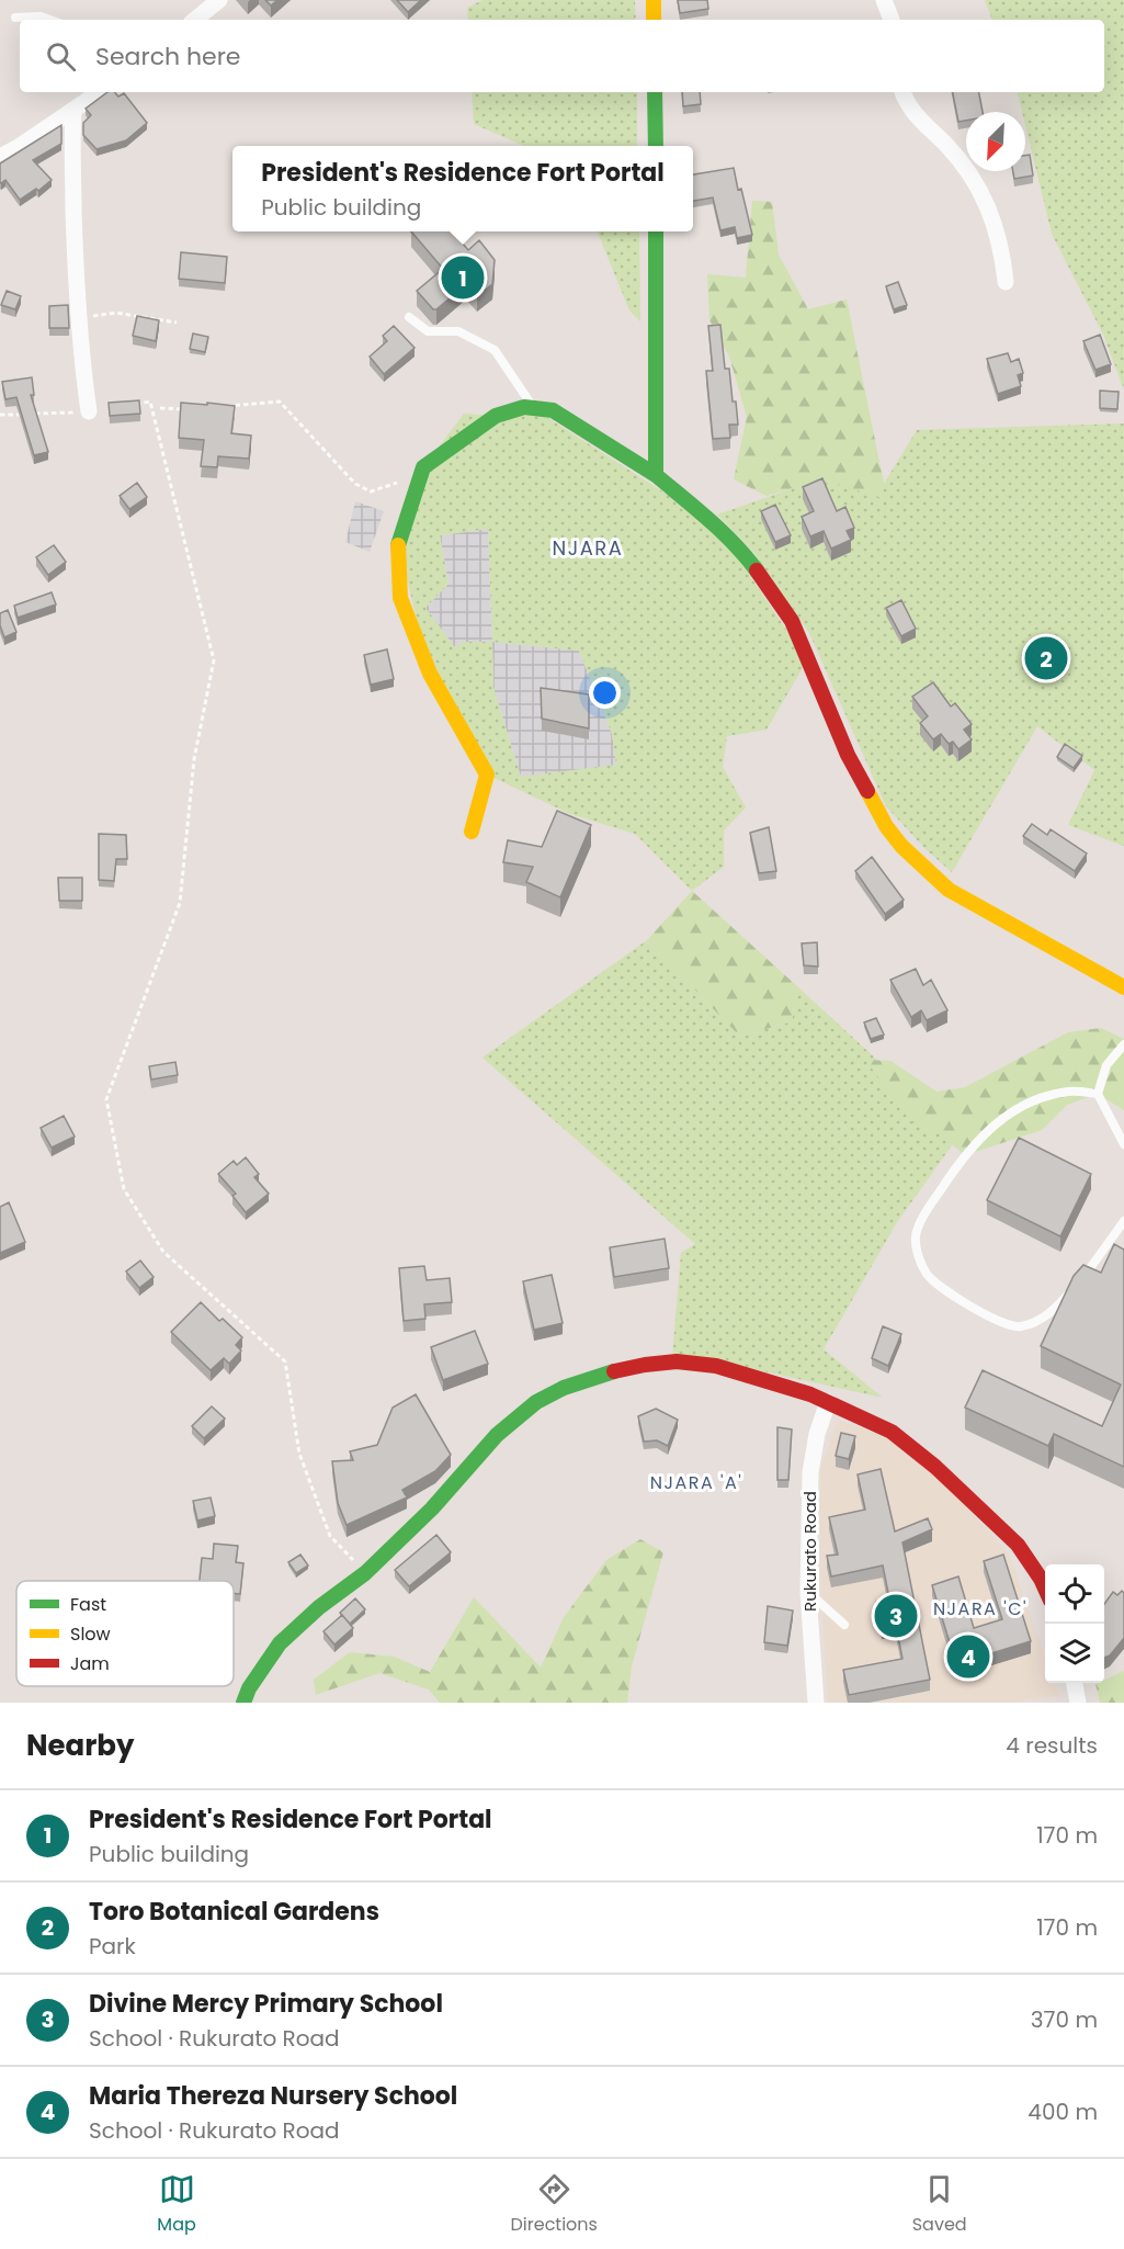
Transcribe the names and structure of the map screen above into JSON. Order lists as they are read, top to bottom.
{
  "streets": {
    "street": ["Rukurato Road"]
  },
  "districts": ["NJARA", "NJARA 'A'", "NJARA 'C'"],
  "legend": ["Fast", "Slow", "Jam"],
  "north": "bottom left",
  "page": {
    "search": "Search here",
    "popup": ["President's Residence Fort Portal", "Public building"],
    "pins": [
      "1",
      "2",
      "3",
      "4"
    ],
    "heading": ["Nearby", "4 results"],
    "list": [
      {
        "mark": "1",
        "name": "President's Residence Fort Portal",
        "note": "Public building",
        "value": "170 m"
      },
      {
        "mark": "2",
        "name": "Toro Botanical Gardens",
        "note": "Park",
        "value": "170 m"
      },
      {
        "mark": "3",
        "name": "Divine Mercy Primary School",
        "note": "School · Rukurato Road",
        "value": "370 m"
      },
      {
        "mark": "4",
        "name": "Maria Thereza Nursery School",
        "note": "School · Rukurato Road",
        "value": "400 m"
      }
    ],
    "nav": ["Map", "Directions", "Saved"]
  }
}
